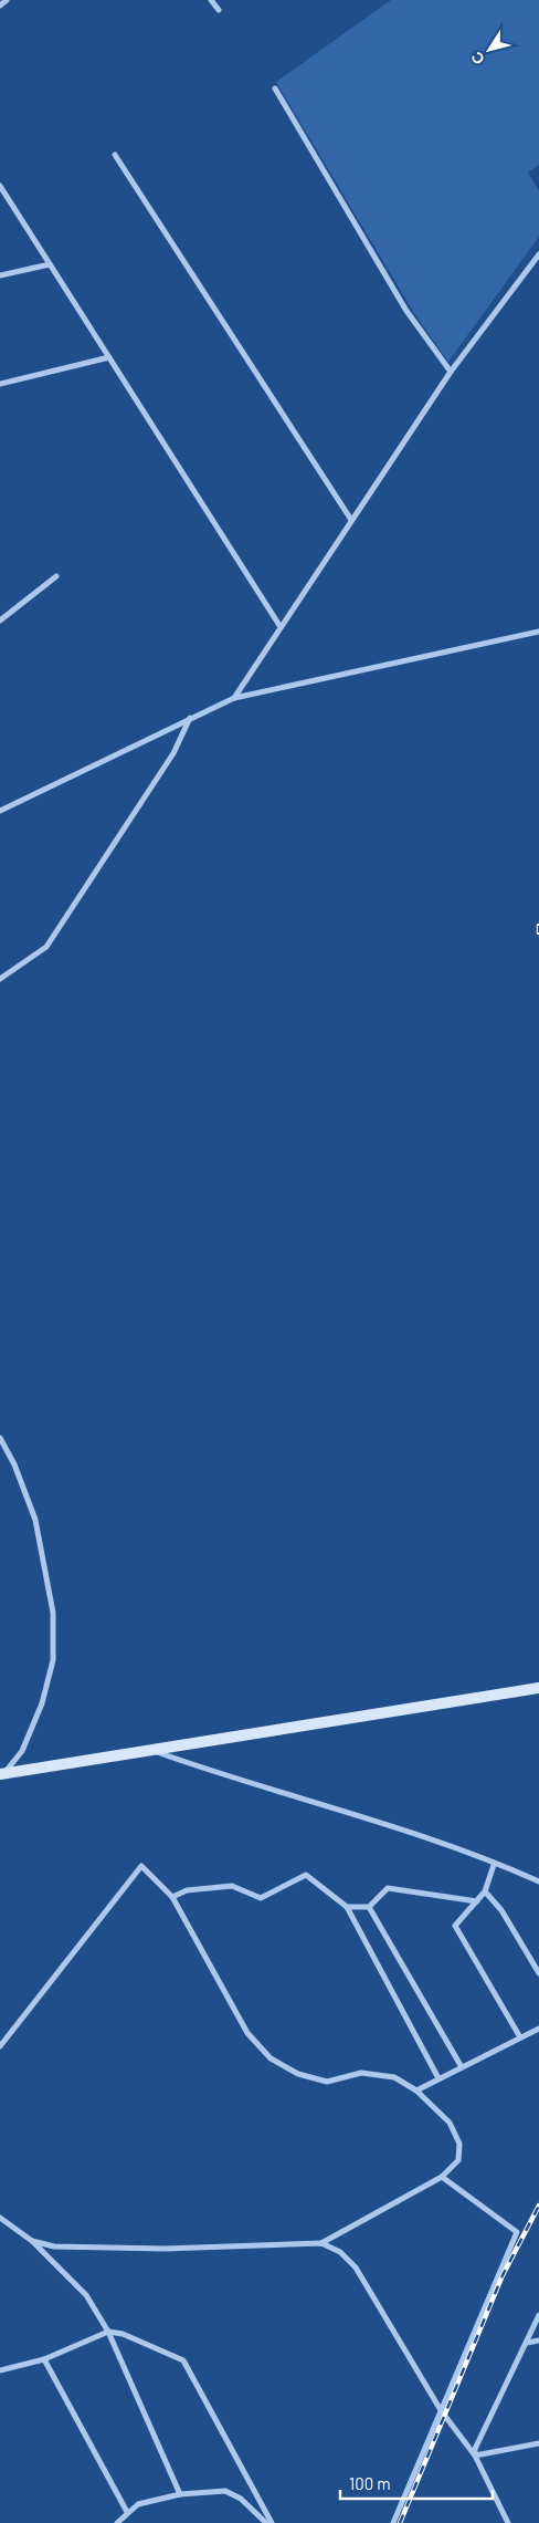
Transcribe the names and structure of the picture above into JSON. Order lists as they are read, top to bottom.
{
  "scale_bar": "100 m",
  "north": "bottom left"
}
